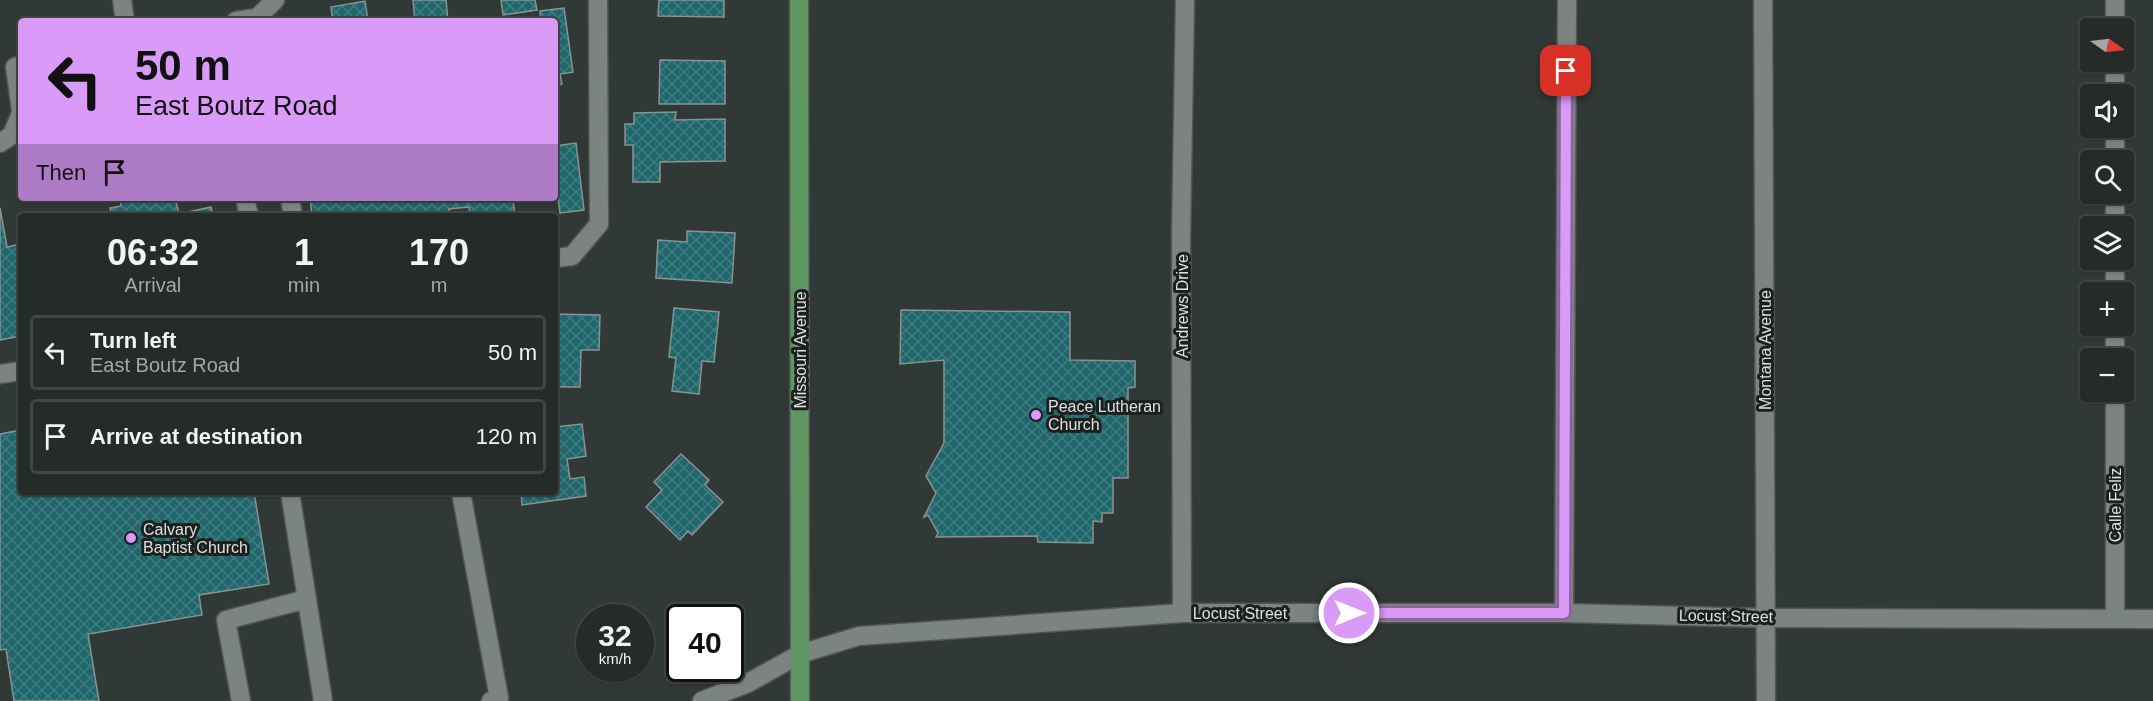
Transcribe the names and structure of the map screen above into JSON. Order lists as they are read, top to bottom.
{
  "streets": {
    "main road": ["Missouri Avenue"],
    "street": [
      "Andrews Drive",
      "Montana Avenue",
      "Calle Feliz",
      "Locust Street"
    ]
  },
  "crossings": [
    ["Andrews Drive", "Locust Street"],
    ["Missouri Avenue", "Locust Street"],
    ["Montana Avenue", "Locust Street"],
    ["Calle Feliz", "Locust Street"]
  ],
  "places": ["Peace Lutheran Church", "Calvary Baptist Church"],
  "north": "right",
  "page": {
    "map_buttons": ["+", "−"],
    "turn": ["50 m", "East Boutz Road"],
    "then": "Then",
    "eta": [
      "06:32",
      "Arrival",
      "1",
      "min",
      "170",
      "m"
    ],
    "list": [
      {
        "name": "Turn left",
        "note": "East Boutz Road",
        "value": "50 m"
      },
      {
        "name": "Arrive at destination",
        "value": "120 m"
      }
    ],
    "speed": "32 km/h",
    "limit": "40"
  }
}
